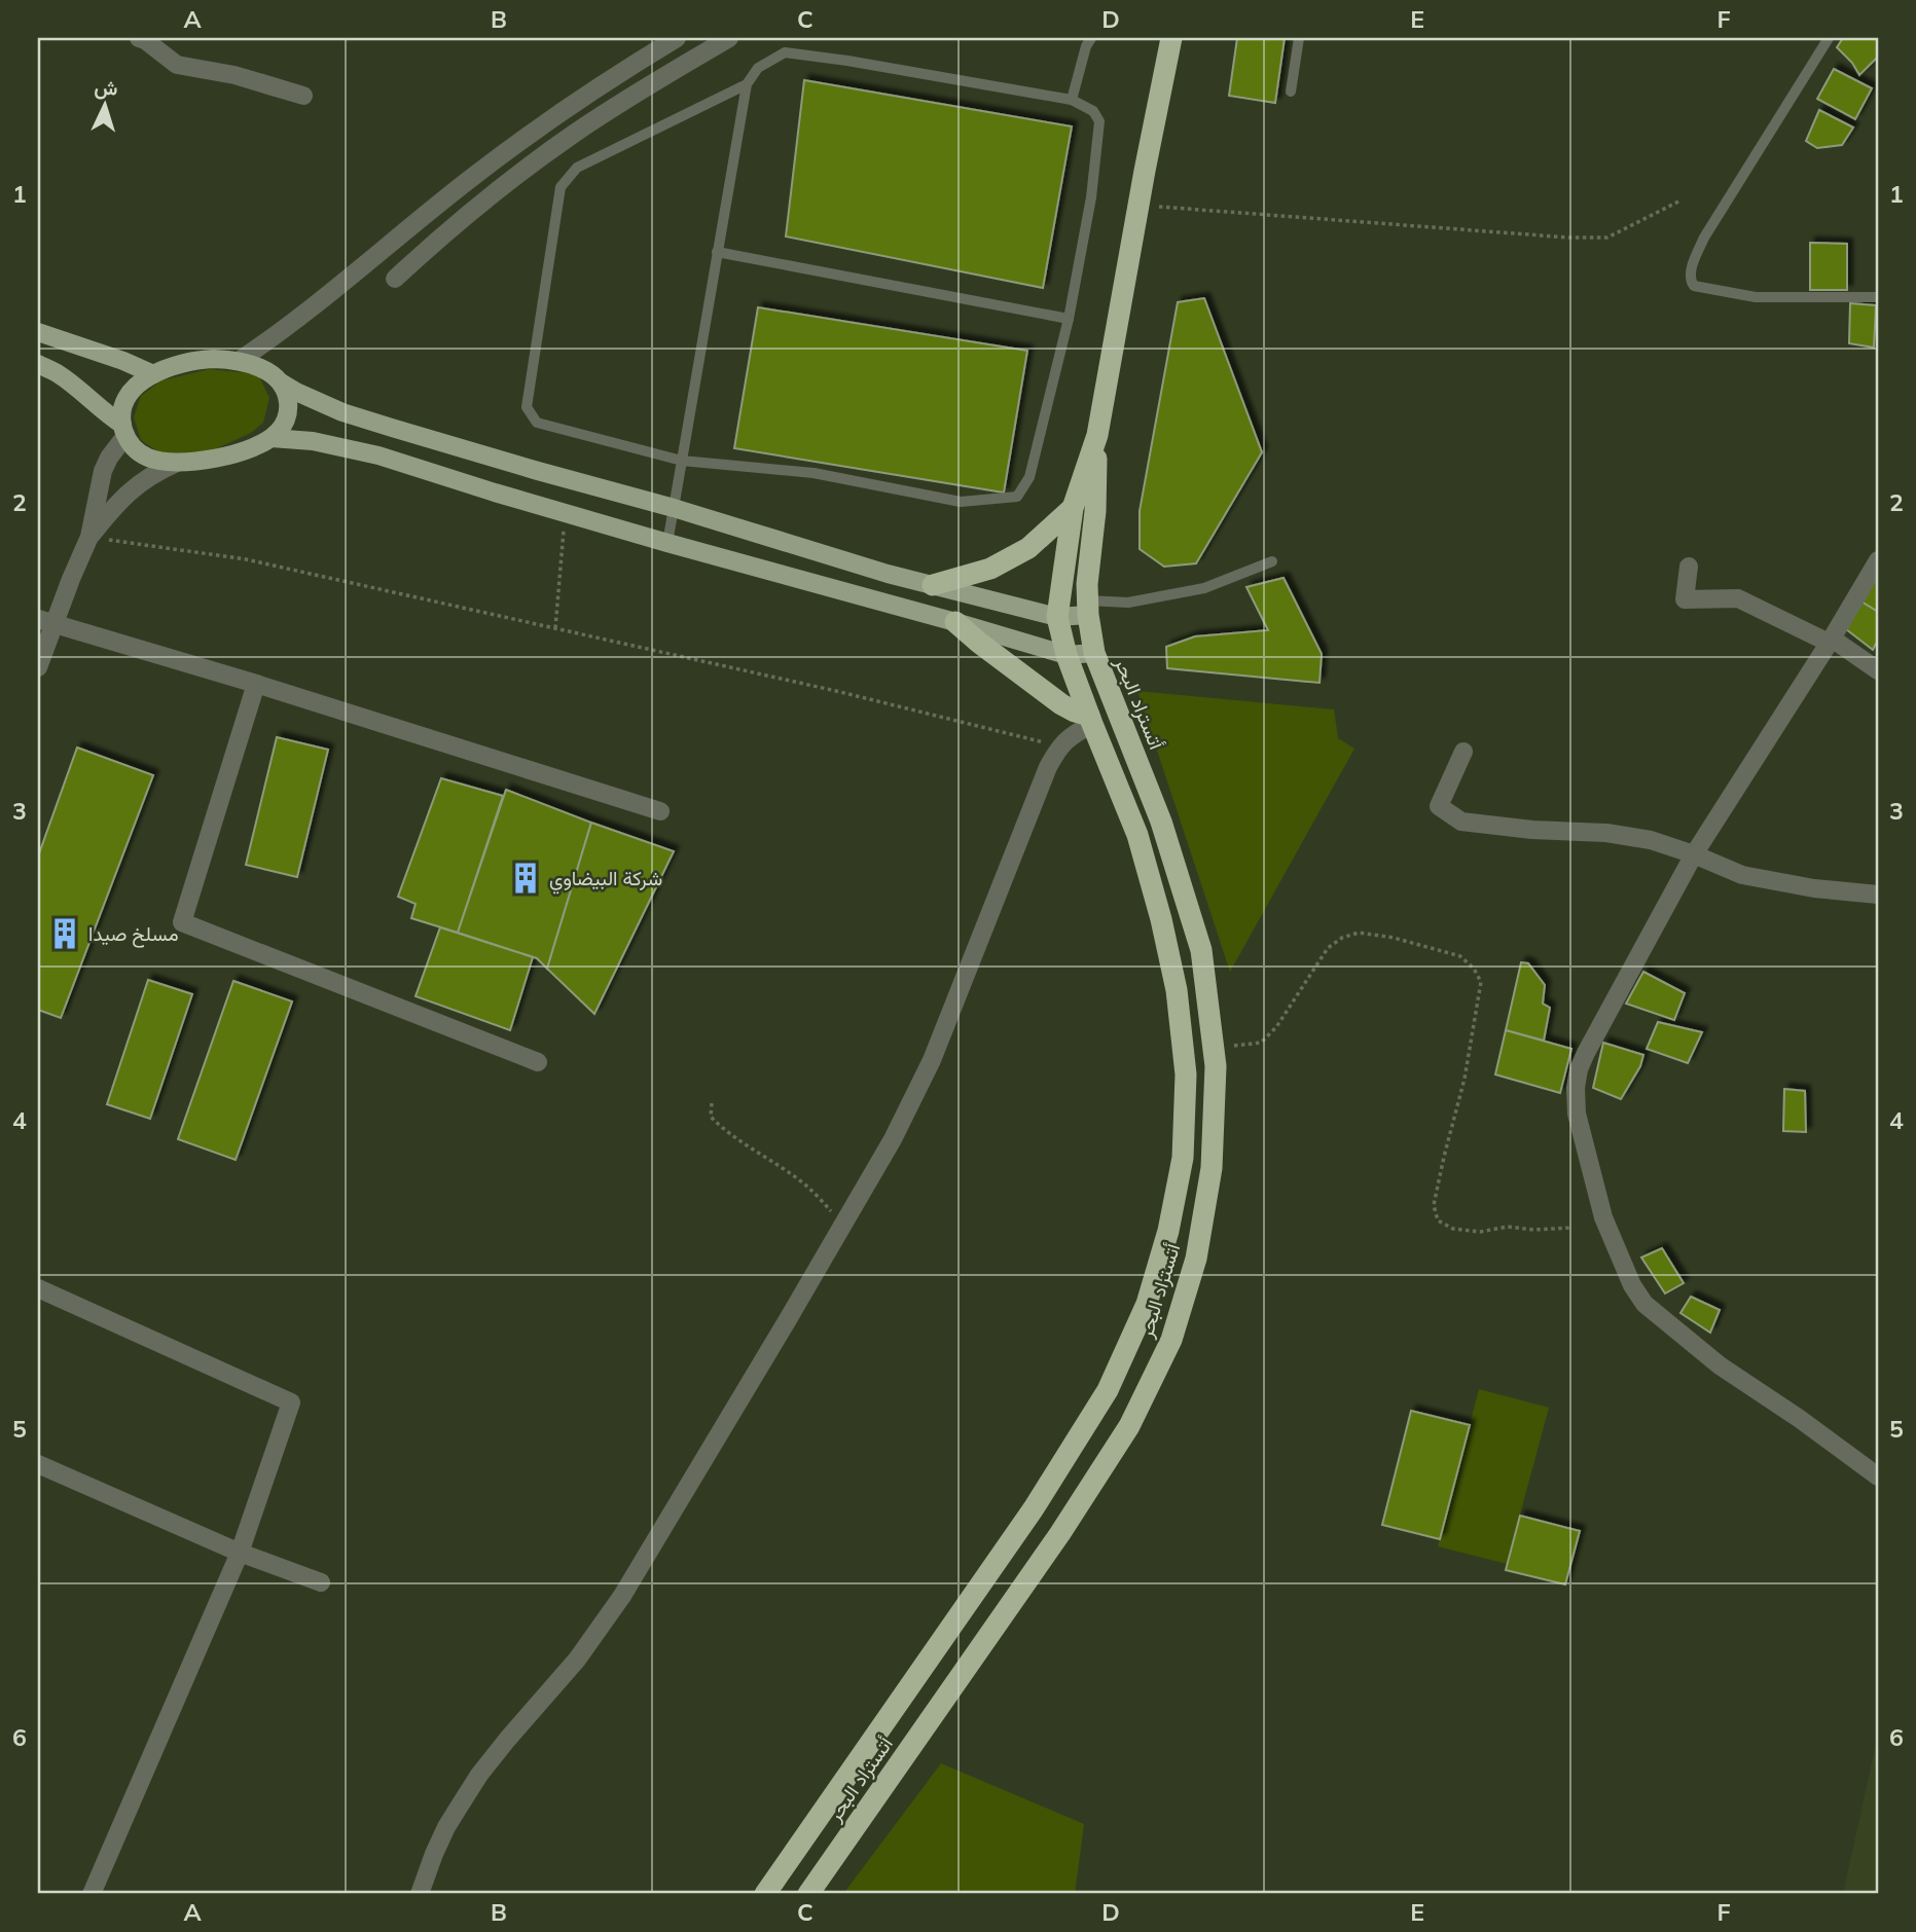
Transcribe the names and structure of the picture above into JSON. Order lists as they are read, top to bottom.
{
  "streets": {
    "highway": ["أتستراد البحر"]
  },
  "places": {
    "building": ["شركة البيضاوي", "مسلخ صيدا"]
  },
  "north": "top",
  "grid": {
    "columns": [
      "A",
      "B",
      "C",
      "D",
      "E",
      "F"
    ],
    "rows": [
      "1",
      "2",
      "3",
      "4",
      "5",
      "6"
    ]
  }
}
